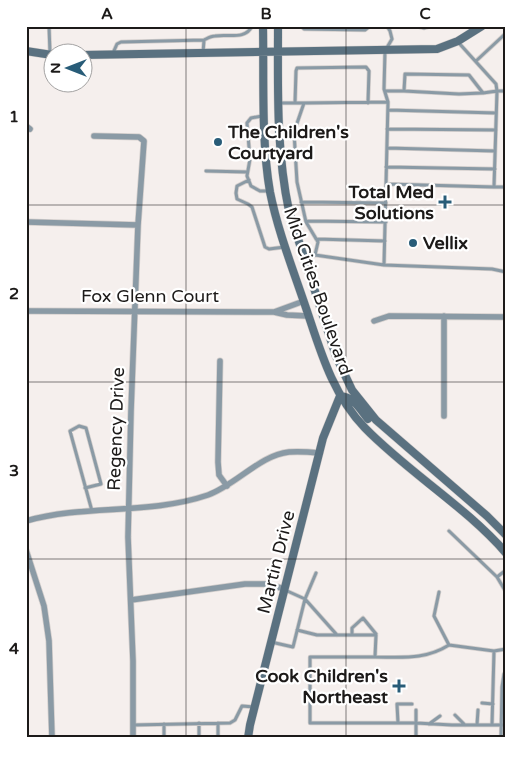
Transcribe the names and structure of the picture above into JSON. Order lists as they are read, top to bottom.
{
  "streets": {
    "main road": ["Mid Cities Boulevard", "Martin Drive"],
    "street": ["Fox Glenn Court", "Regency Drive"]
  },
  "crossings": [
    ["Mid Cities Boulevard", "Fox Glenn Court"],
    ["Mid Cities Boulevard", "Martin Drive"],
    ["Fox Glenn Court", "Regency Drive"]
  ],
  "places": {
    "other": ["The Children's Courtyard", "Vellix"],
    "health": ["Total Med Solutions", "Cook Children's Northeast"]
  },
  "north": "left",
  "grid": {
    "columns": ["A", "B", "C"],
    "rows": [
      "1",
      "2",
      "3",
      "4"
    ]
  }
}
